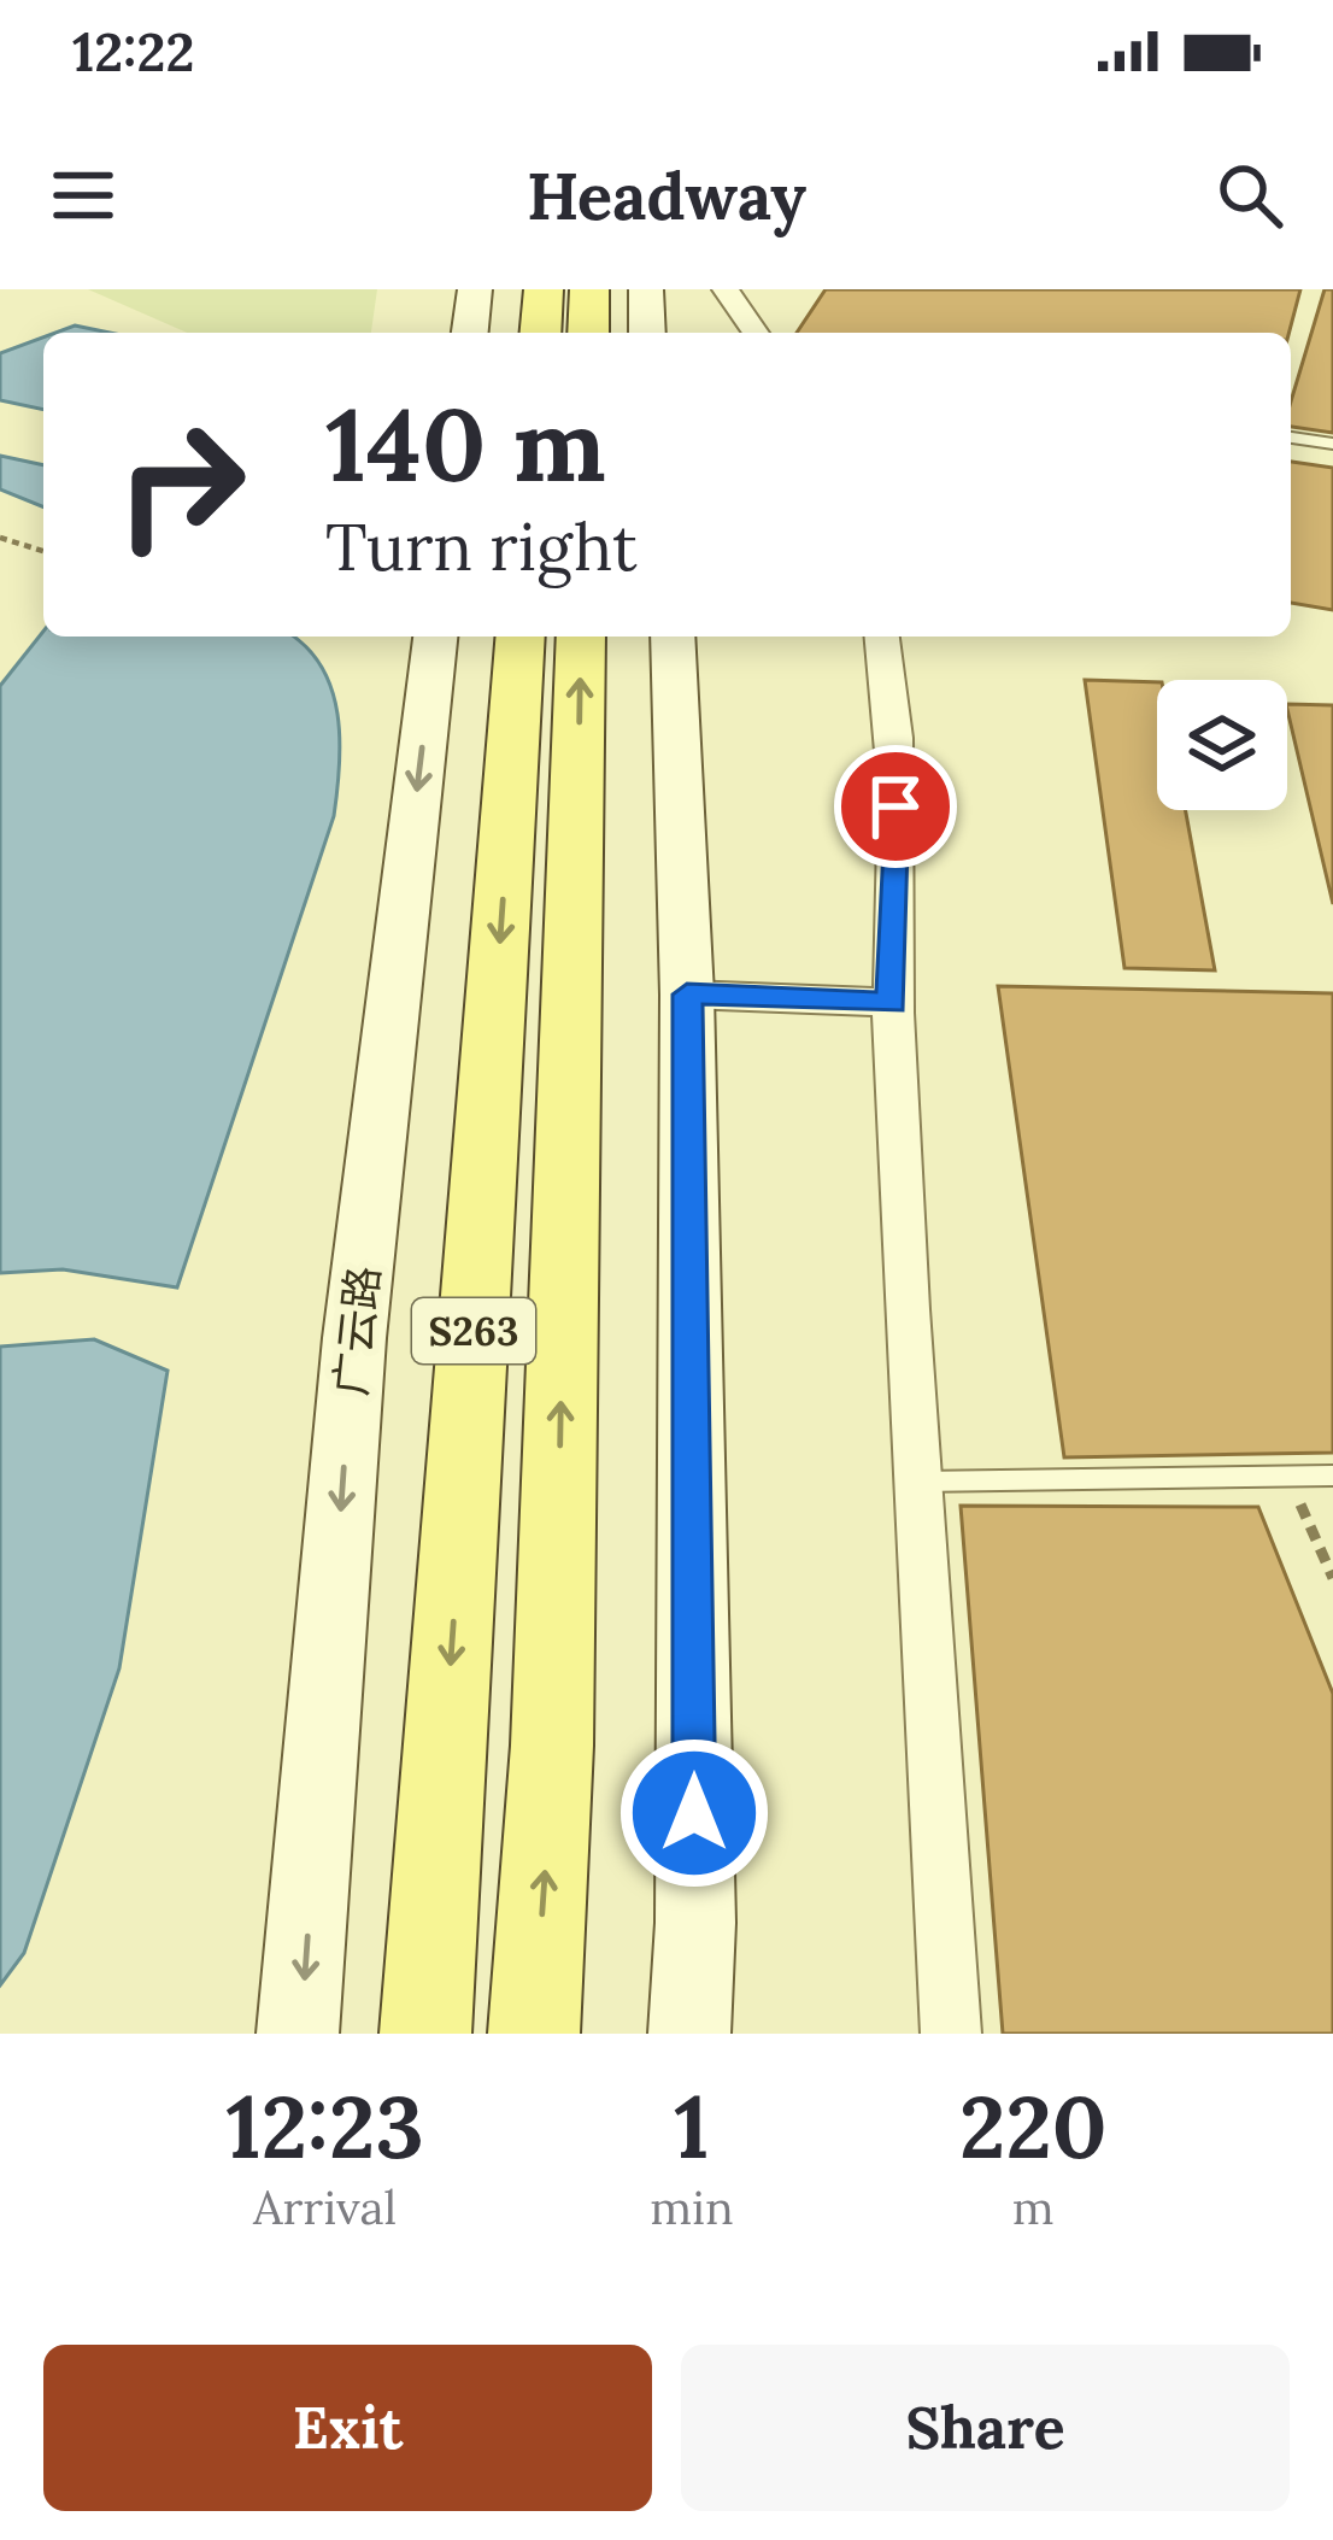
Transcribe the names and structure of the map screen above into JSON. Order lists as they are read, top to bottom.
{
  "streets": {
    "main road": ["广云路", "S263"]
  },
  "page": {
    "status": "12:22",
    "header": "Headway",
    "turn": ["140 m", "Turn right"],
    "eta": [
      "12:23",
      "Arrival",
      "1",
      "min",
      "220",
      "m"
    ],
    "buttons": ["Exit", "Share"]
  }
}
